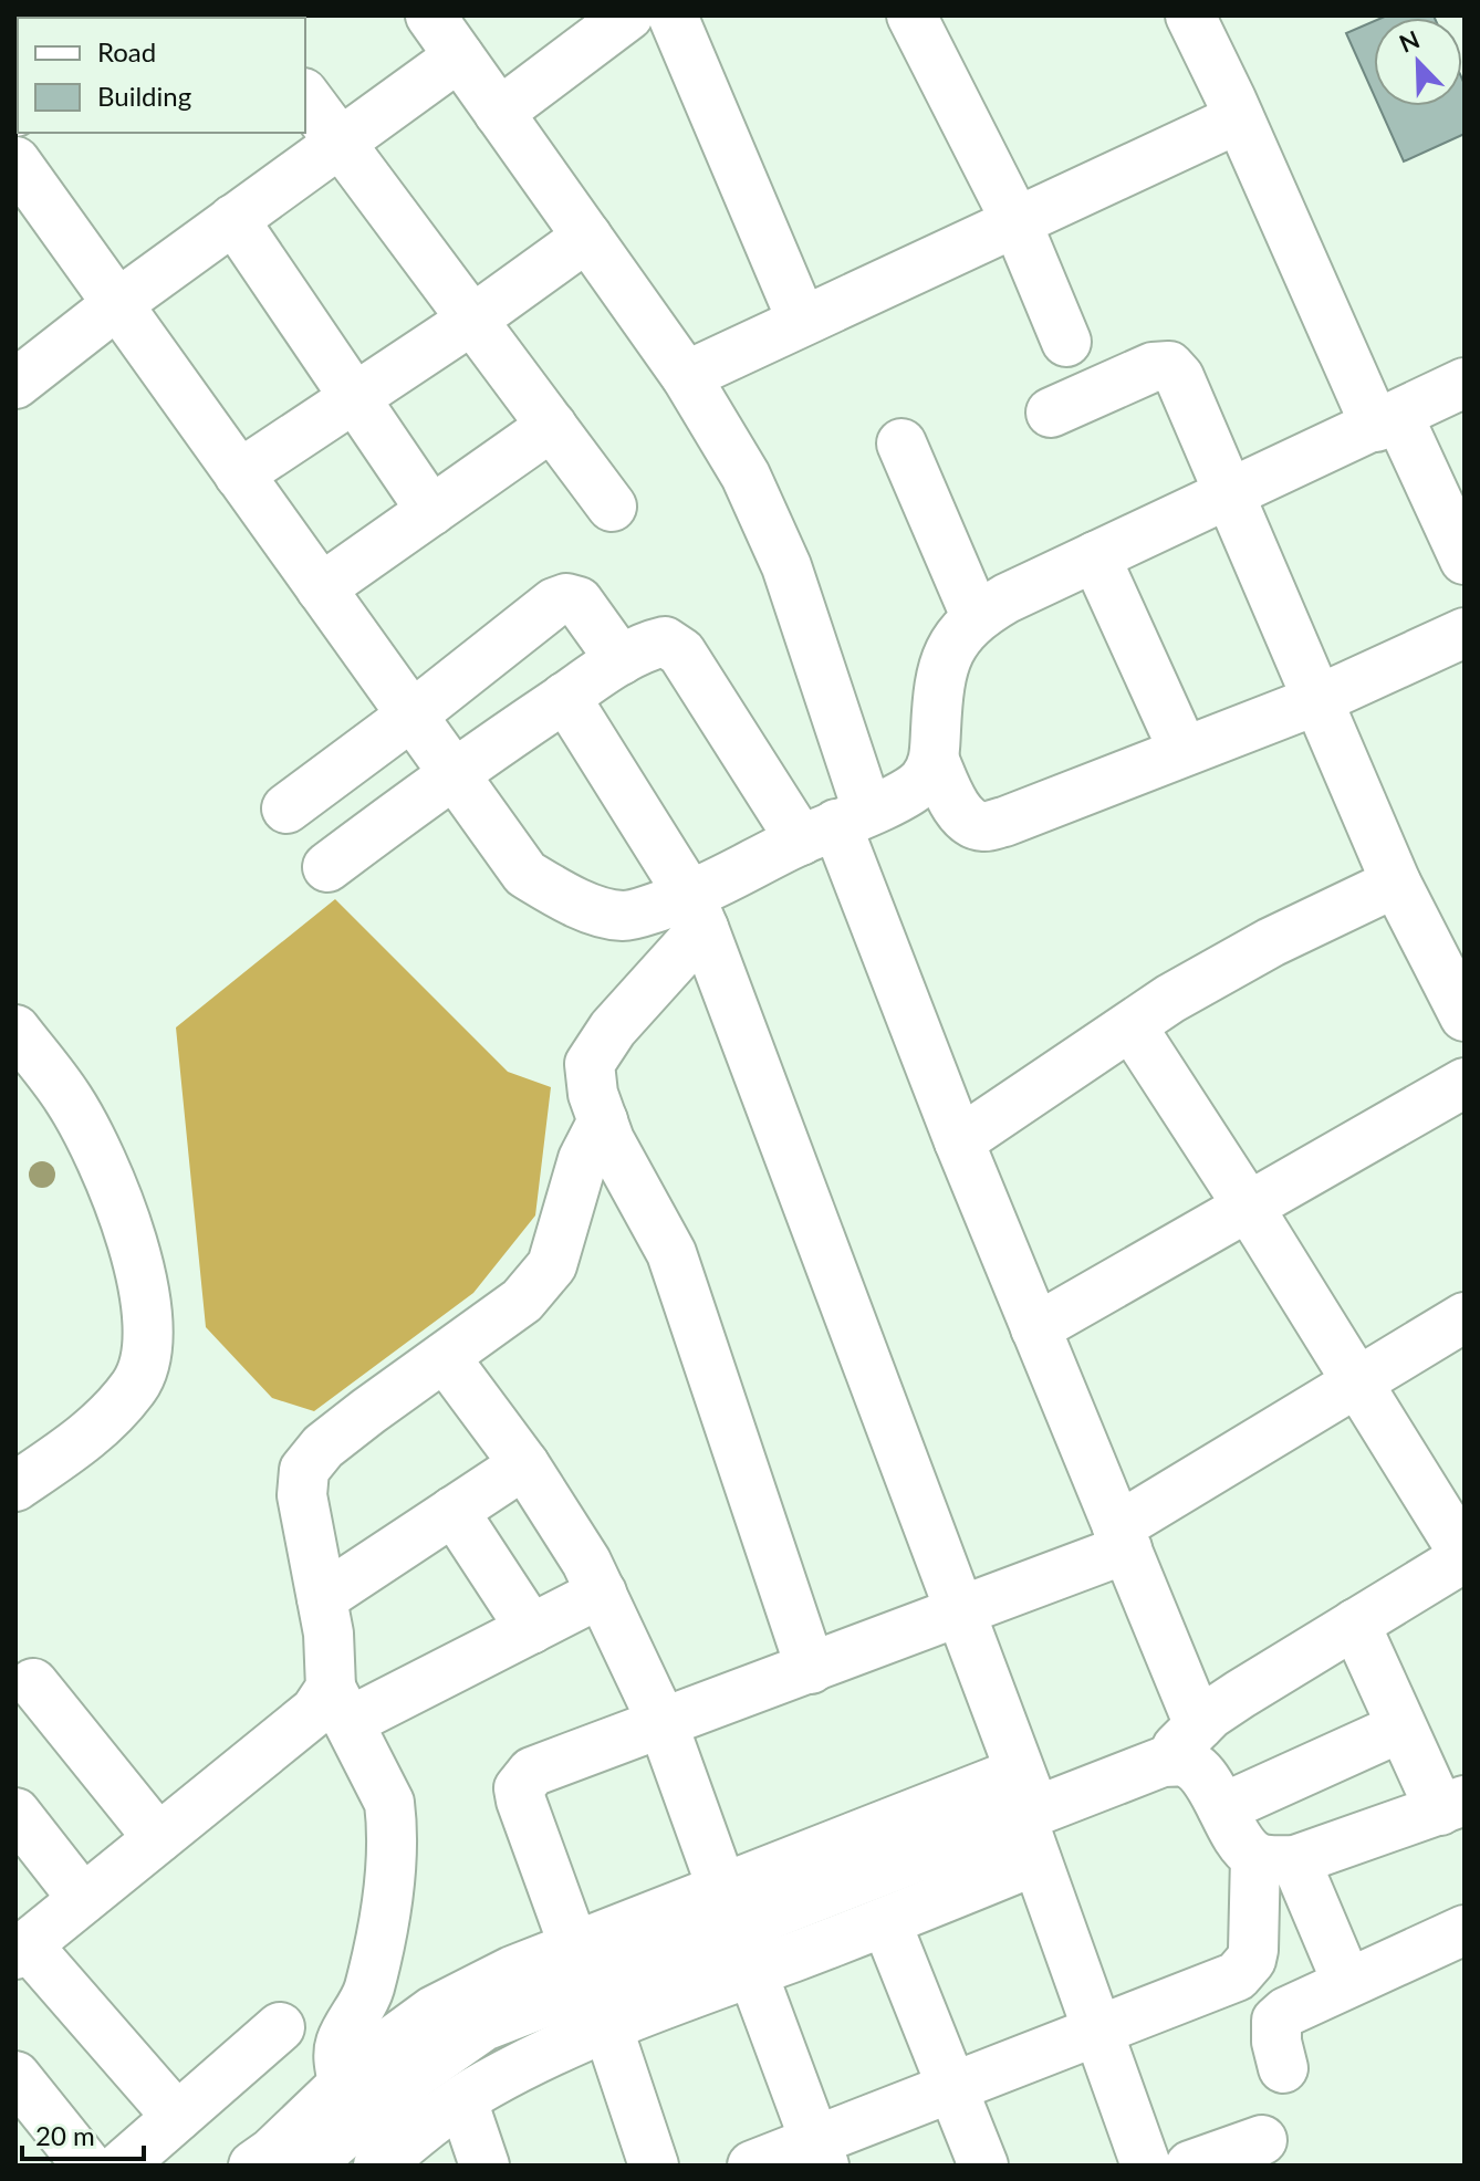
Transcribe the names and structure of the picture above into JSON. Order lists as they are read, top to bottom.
{
  "legend": ["Road", "Building"],
  "scale_bar": "20 m",
  "north": "top left"
}
